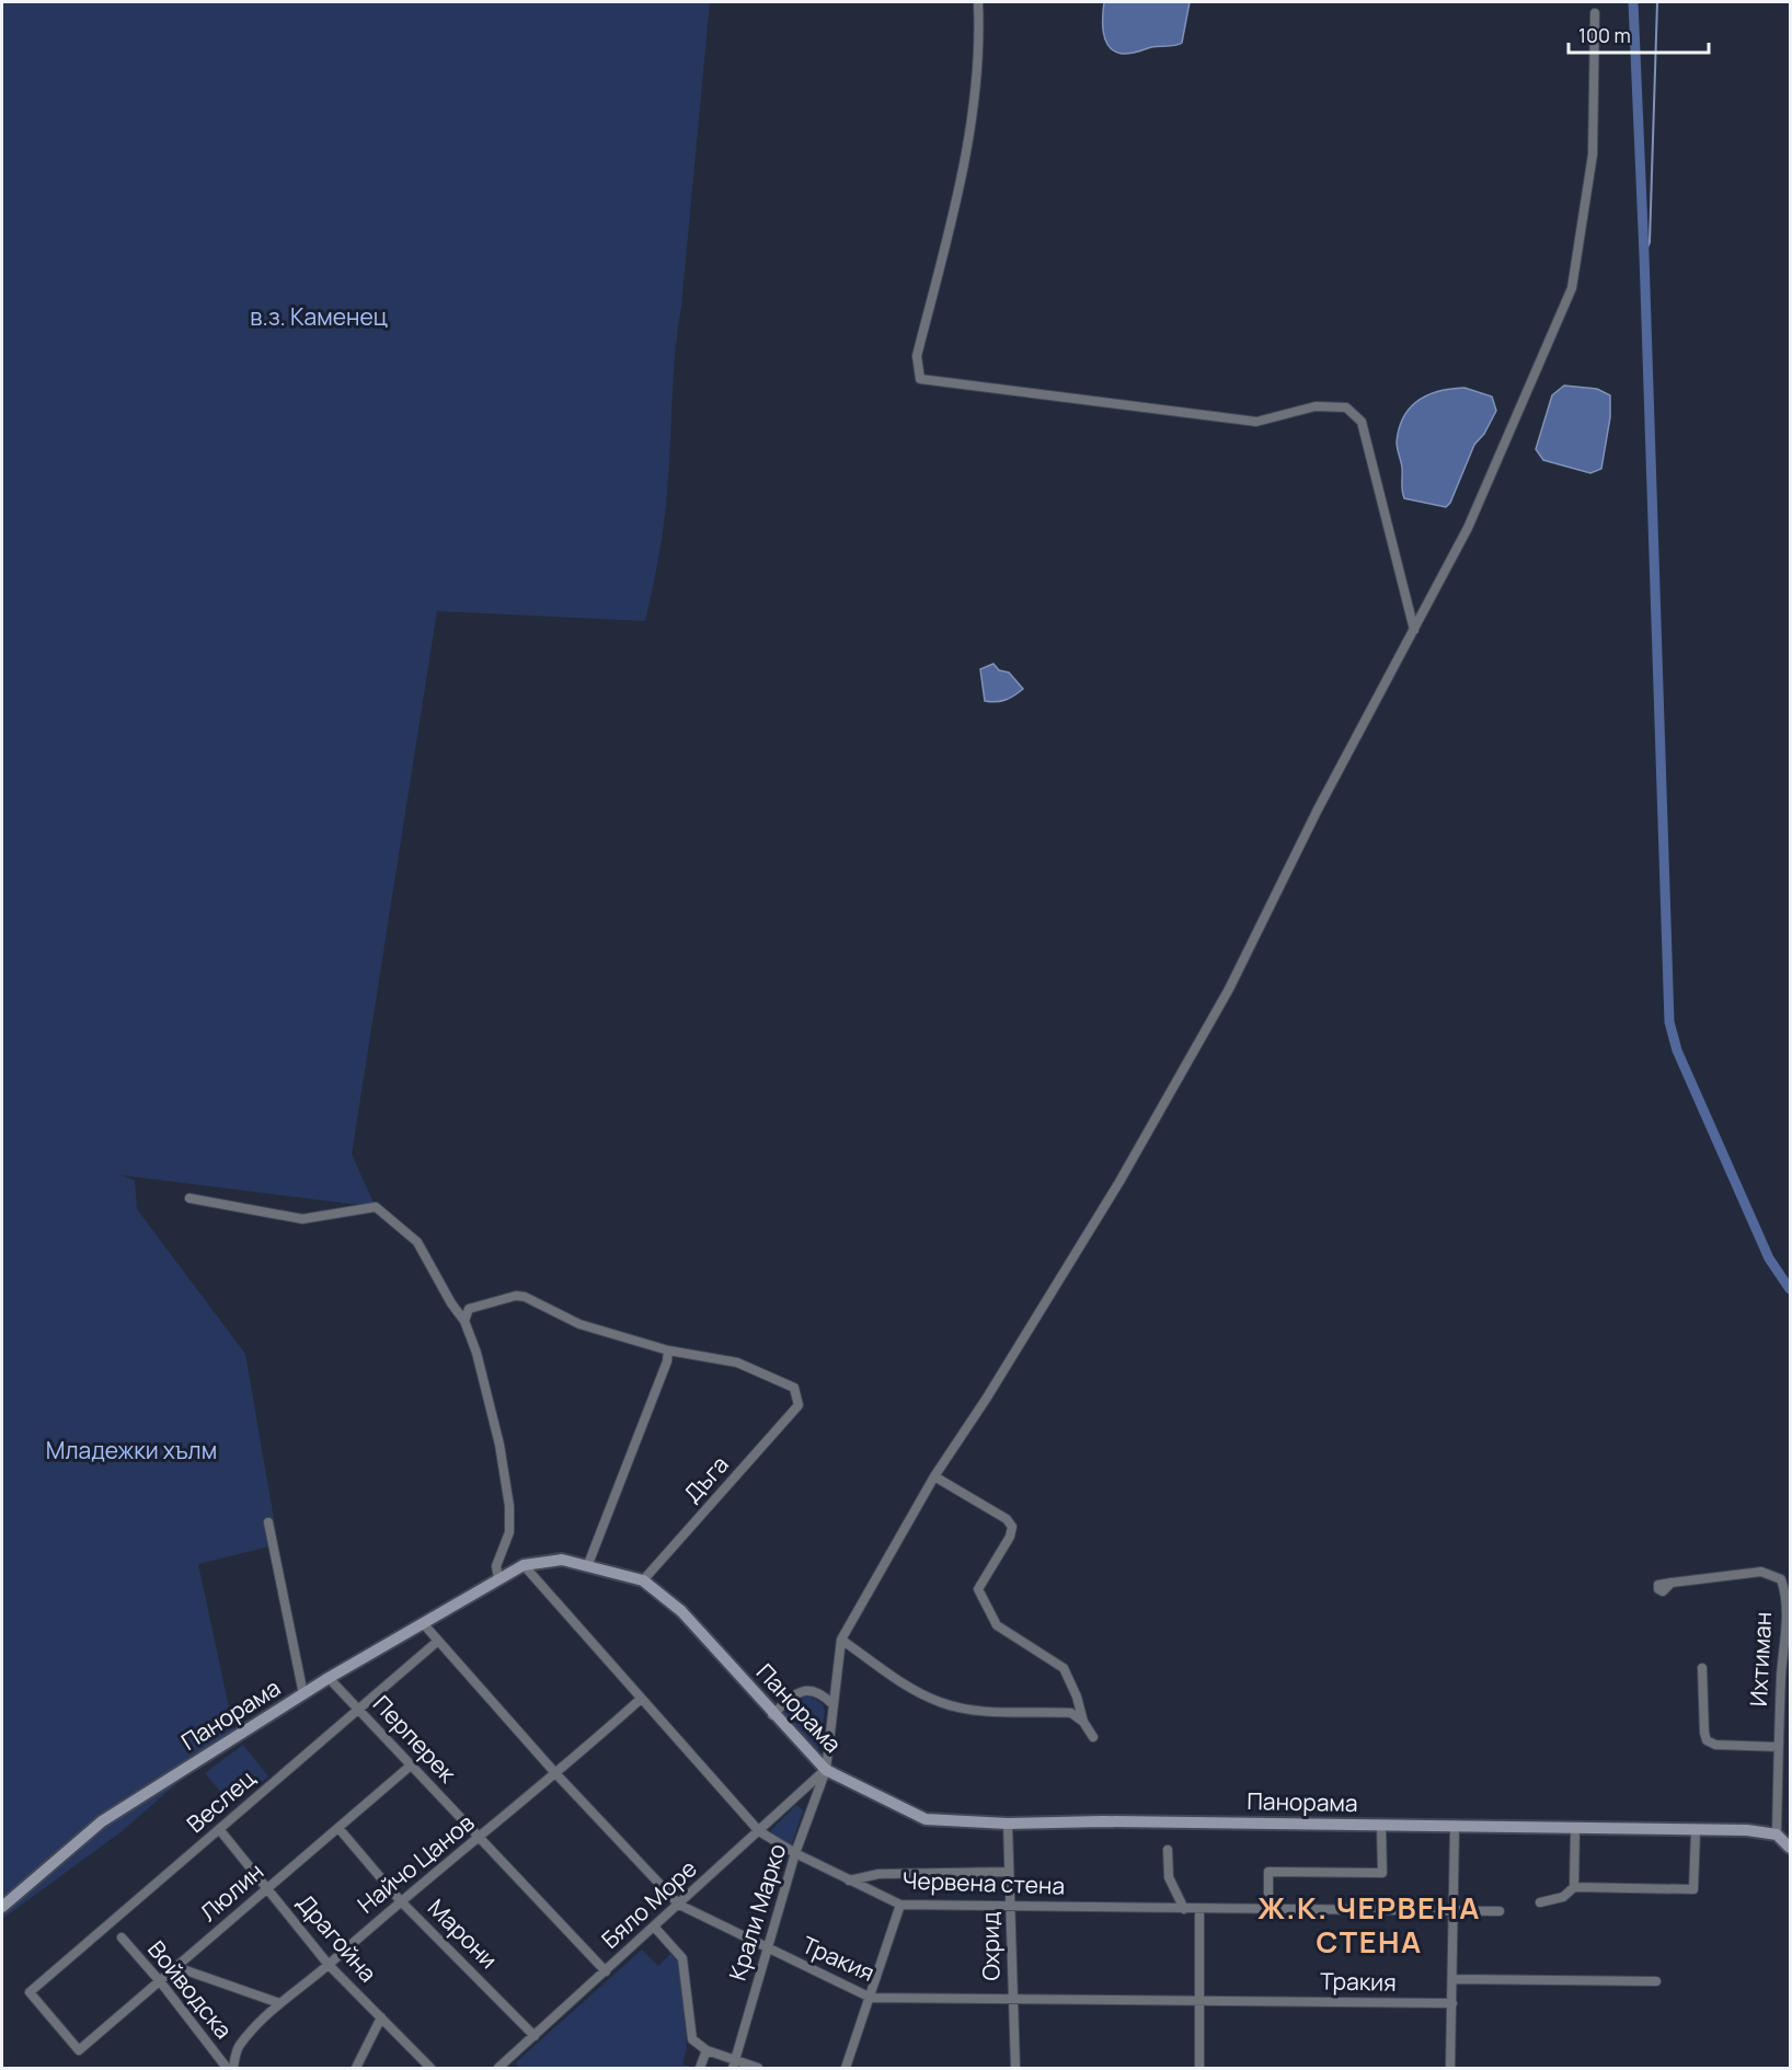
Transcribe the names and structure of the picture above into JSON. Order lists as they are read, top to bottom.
{
  "streets": {
    "street": [
      "Дъга",
      "Ихтиман",
      "Панорама",
      "Перперек",
      "Веслец",
      "Найчо Цанов",
      "Червена стена",
      "Люлин",
      "Бяло Море",
      "Крали Марко",
      "Марони",
      "Драгойна",
      "Охрид",
      "Тракия",
      "Войводска"
    ]
  },
  "crossings": [
    ["Дъга", "Панорама"],
    ["Ихтиман", "Панорама"],
    ["Панорама", "Перперек"],
    ["Панорама", "Червена стена"],
    ["Панорама", "Бяло Море"],
    ["Панорама", "Крали Марко"],
    ["Панорама", "Охрид"],
    ["Панорама", "Тракия"],
    ["Перперек", "Веслец"],
    ["Перперек", "Найчо Цанов"],
    ["Перперек", "Люлин"],
    ["Перперек", "Бяло Море"],
    ["Веслец", "Люлин"],
    ["Веслец", "Драгойна"],
    ["Веслец", "Тракия"],
    ["Найчо Цанов", "Червена стена"],
    ["Найчо Цанов", "Марони"],
    ["Найчо Цанов", "Драгойна"],
    ["Найчо Цанов", "Тракия"],
    ["Червена стена", "Бяло Море"],
    ["Червена стена", "Крали Марко"],
    ["Червена стена", "Охрид"],
    ["Люлин", "Марони"],
    ["Люлин", "Драгойна"],
    ["Люлин", "Войводска"],
    ["Бяло Море", "Крали Марко"],
    ["Бяло Море", "Марони"],
    ["Бяло Море", "Тракия"],
    ["Крали Марко", "Тракия"],
    ["Охрид", "Тракия"]
  ],
  "districts": ["Ж.К. ЧЕРВЕНА СТЕНА"],
  "parks": ["в.з. Каменец", "Младежки хълм"],
  "scale_bar": "100 m"
}
